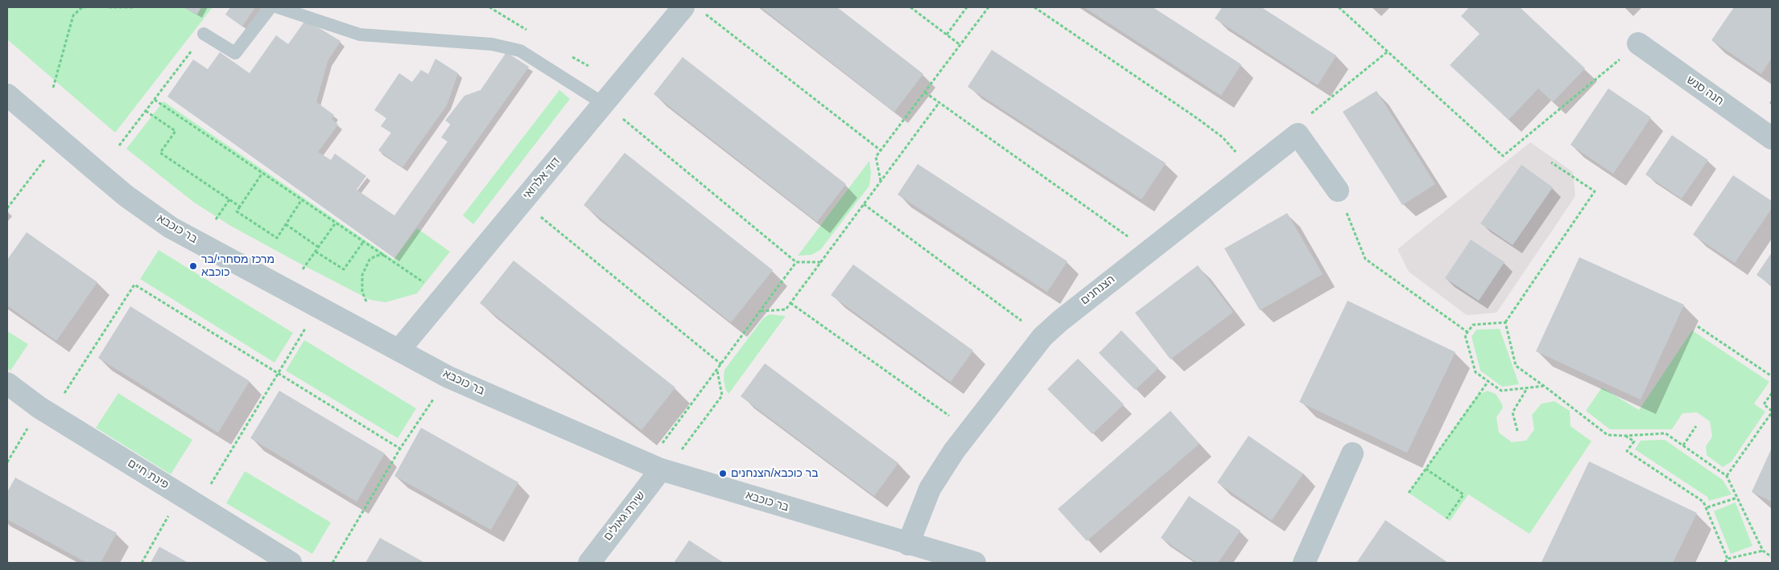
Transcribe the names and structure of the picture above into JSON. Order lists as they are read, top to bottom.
{
  "streets": {
    "street": [
      "חנה סנש",
      "דוד אלרואי",
      "בר כוכבא",
      "הצנחנים",
      "פינת חיים",
      "שירת גאולים"
    ]
  },
  "crossings": [
    ["דוד אלרואי", "בר כוכבא"],
    ["בר כוכבא", "הצנחנים"],
    ["בר כוכבא", "שירת גאולים"]
  ],
  "places": ["מרכז מסחרי/בר כוכבא", "בר כוכבא/הצנחנים"]
}
